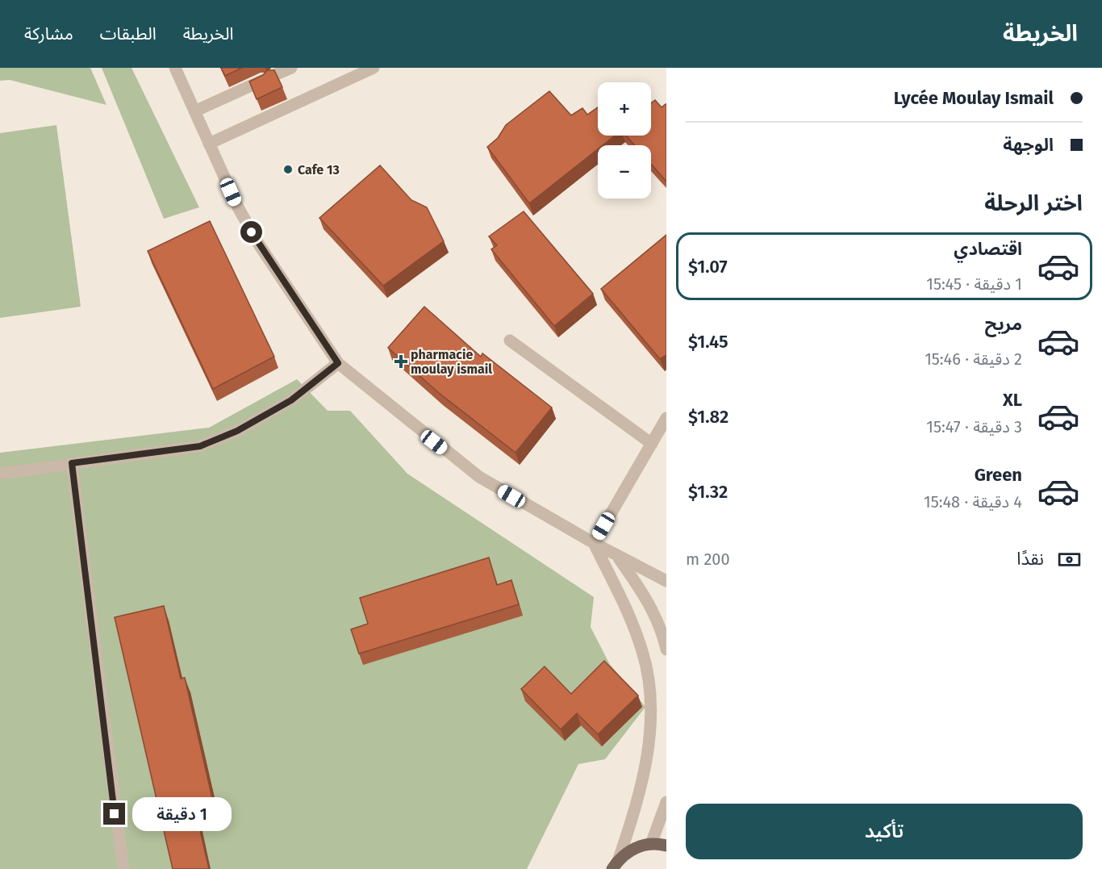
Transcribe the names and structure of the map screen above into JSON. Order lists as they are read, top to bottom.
{
  "places": {
    "other": ["Cafe 13"],
    "health": ["pharmacie moulay ismail"]
  },
  "page": {
    "header": "الخريطة",
    "nav": ["الخريطة", "الطبقات", "مشاركة"],
    "banner": ["Lycée Moulay Ismail", "الوجهة"],
    "map_buttons": ["+", "−"],
    "heading": "اختر الرحلة",
    "list": [
      {
        "name": "اقتصادي",
        "note": "1 دقيقة · 15:45",
        "value": "$1.07"
      },
      {
        "name": "مريح",
        "note": "2 دقيقة · 15:46",
        "value": "$1.45"
      },
      {
        "name": "XL",
        "note": "3 دقيقة · 15:47",
        "value": "$1.82"
      },
      {
        "name": "Green",
        "note": "4 دقيقة · 15:48",
        "value": "$1.32"
      }
    ],
    "pay": ["نقدًا", "200 m"],
    "buttons": "تأكيد",
    "bubble": "1 دقيقة"
  }
}
